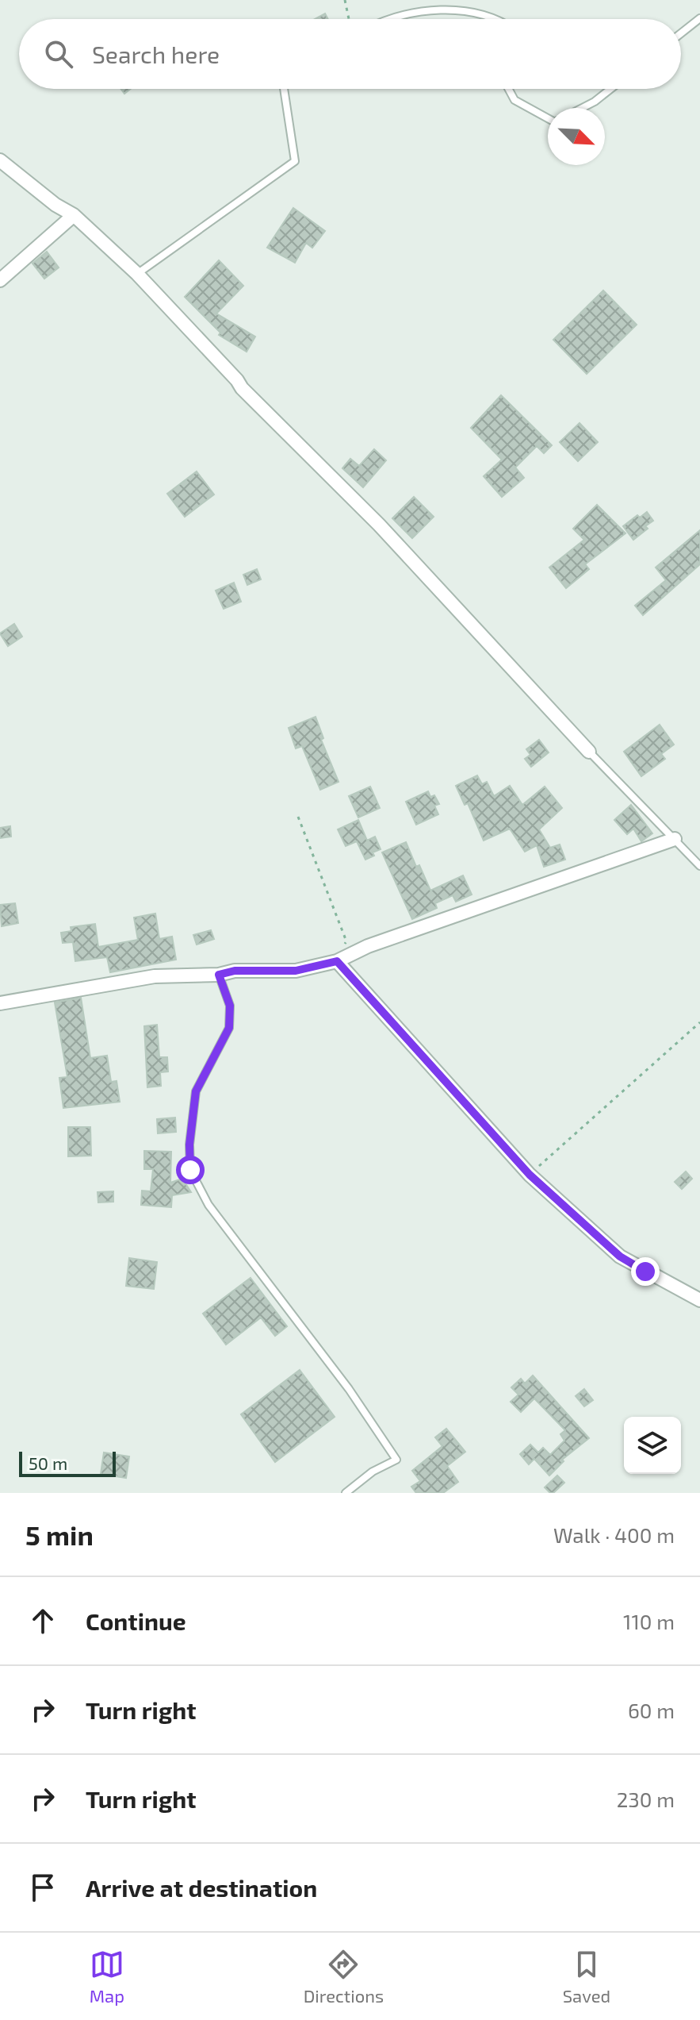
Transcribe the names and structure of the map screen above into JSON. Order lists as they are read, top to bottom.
{
  "scale_bar": "50 m",
  "north": "bottom right",
  "page": {
    "search": "Search here",
    "scale": "50 m",
    "heading": ["5 min", "Walk · 400 m"],
    "list": [
      ["Continue", "110 m"],
      ["Turn right", "60 m"],
      ["Turn right", "230 m"],
      "Arrive at destination"
    ],
    "nav": ["Map", "Directions", "Saved"]
  }
}
